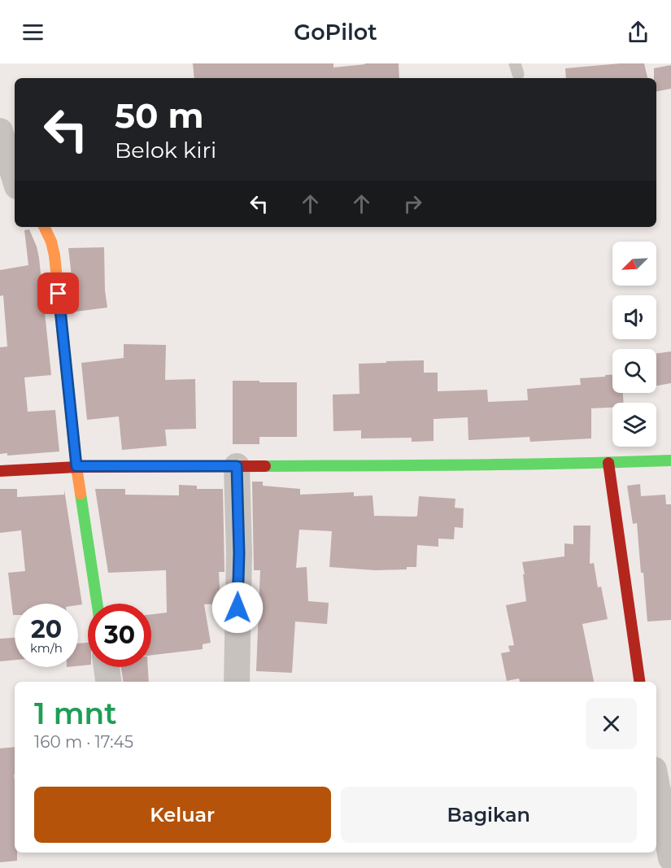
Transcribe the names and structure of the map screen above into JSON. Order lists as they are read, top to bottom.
{
  "north": "bottom left",
  "page": {
    "header": "GoPilot",
    "turn": ["50 m", "Belok kiri"],
    "speed": "20 km/h",
    "limit": "30",
    "heading": ["1 mnt", "160 m · 17:45"],
    "buttons": ["Keluar", "Bagikan"]
  }
}
